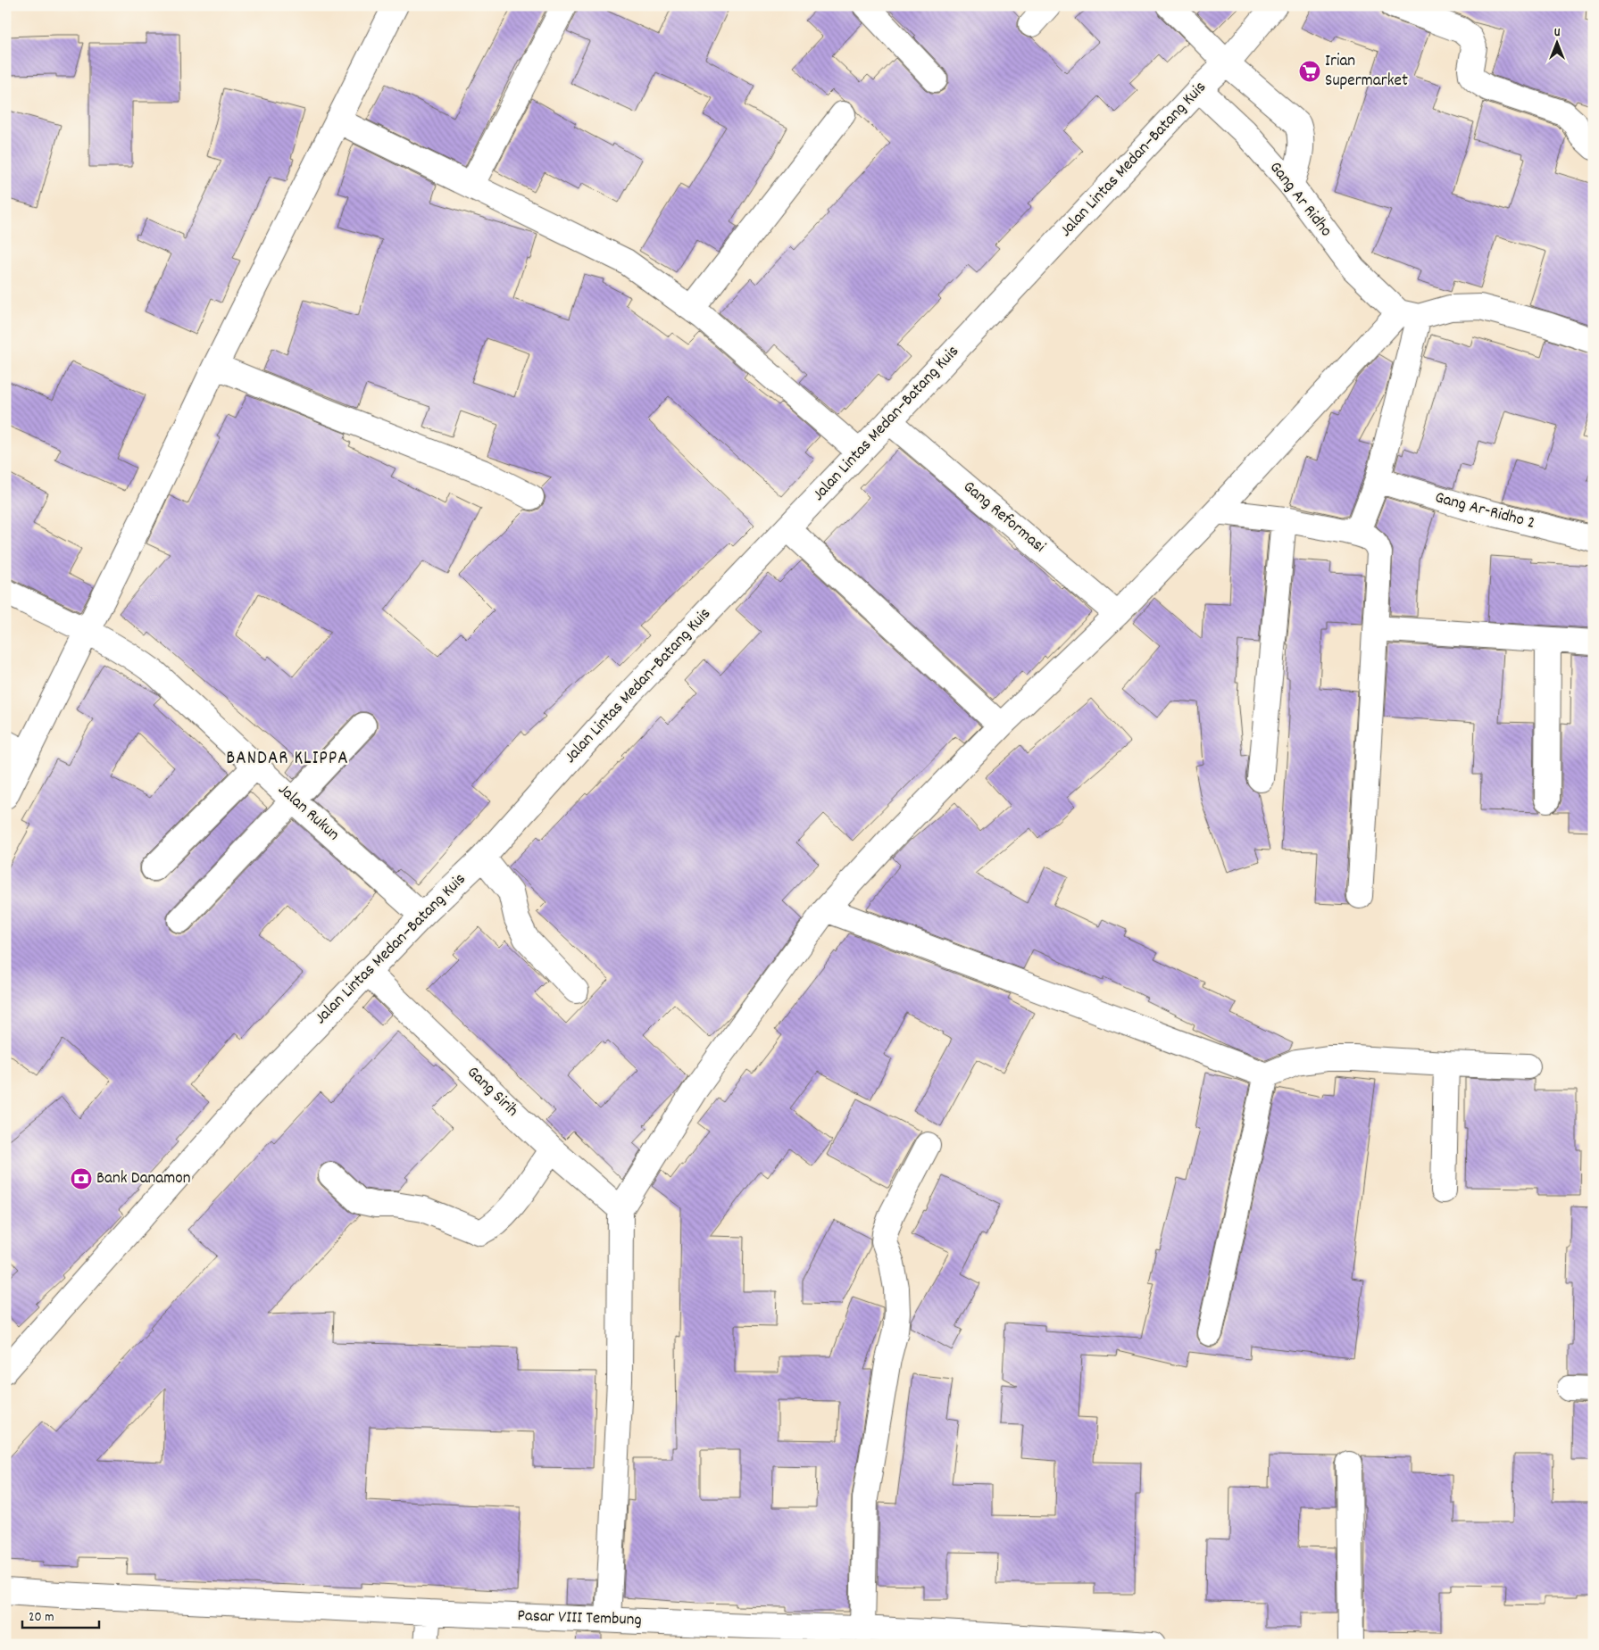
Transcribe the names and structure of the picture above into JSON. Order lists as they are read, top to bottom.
{
  "streets": {
    "main road": [
      "Jalan Lintas Medan–Batang Kuis",
      "Gang Ar Ridho",
      "Gang Ar-Ridho 2",
      "Gang Reformasi",
      "Jalan Rukun",
      "Gang Sirih",
      "Pasar VIII Tembung"
    ]
  },
  "crossings": [
    ["Jalan Lintas Medan–Batang Kuis", "Gang Ar Ridho"],
    ["Jalan Lintas Medan–Batang Kuis", "Gang Reformasi"],
    ["Jalan Lintas Medan–Batang Kuis", "Jalan Rukun"],
    ["Jalan Lintas Medan–Batang Kuis", "Gang Sirih"]
  ],
  "districts": ["BANDAR KLIPPA"],
  "places": {
    "supermarket": ["Irian Supermarket"],
    "bank": ["Bank Danamon"]
  },
  "scale_bar": "20 m",
  "north": "top"
}
